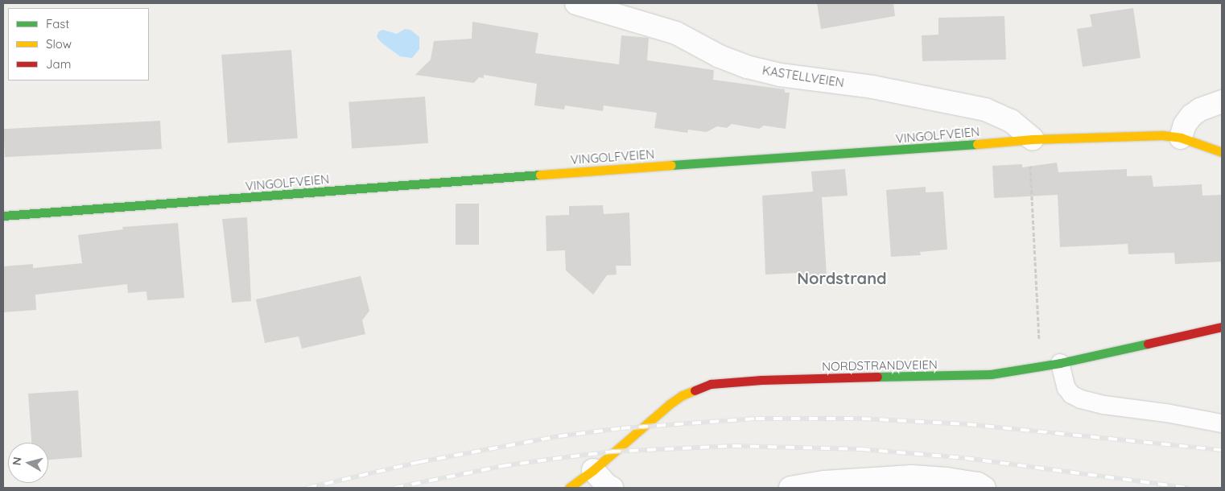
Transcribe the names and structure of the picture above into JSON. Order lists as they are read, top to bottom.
{
  "streets": {
    "street": ["KASTELLVEIEN", "VINGOLFVEIEN", "NORDSTRANDVEIEN"]
  },
  "crossings": [
    ["KASTELLVEIEN", "VINGOLFVEIEN"]
  ],
  "districts": ["Nordstrand"],
  "legend": ["Fast", "Slow", "Jam"],
  "north": "left"
}
